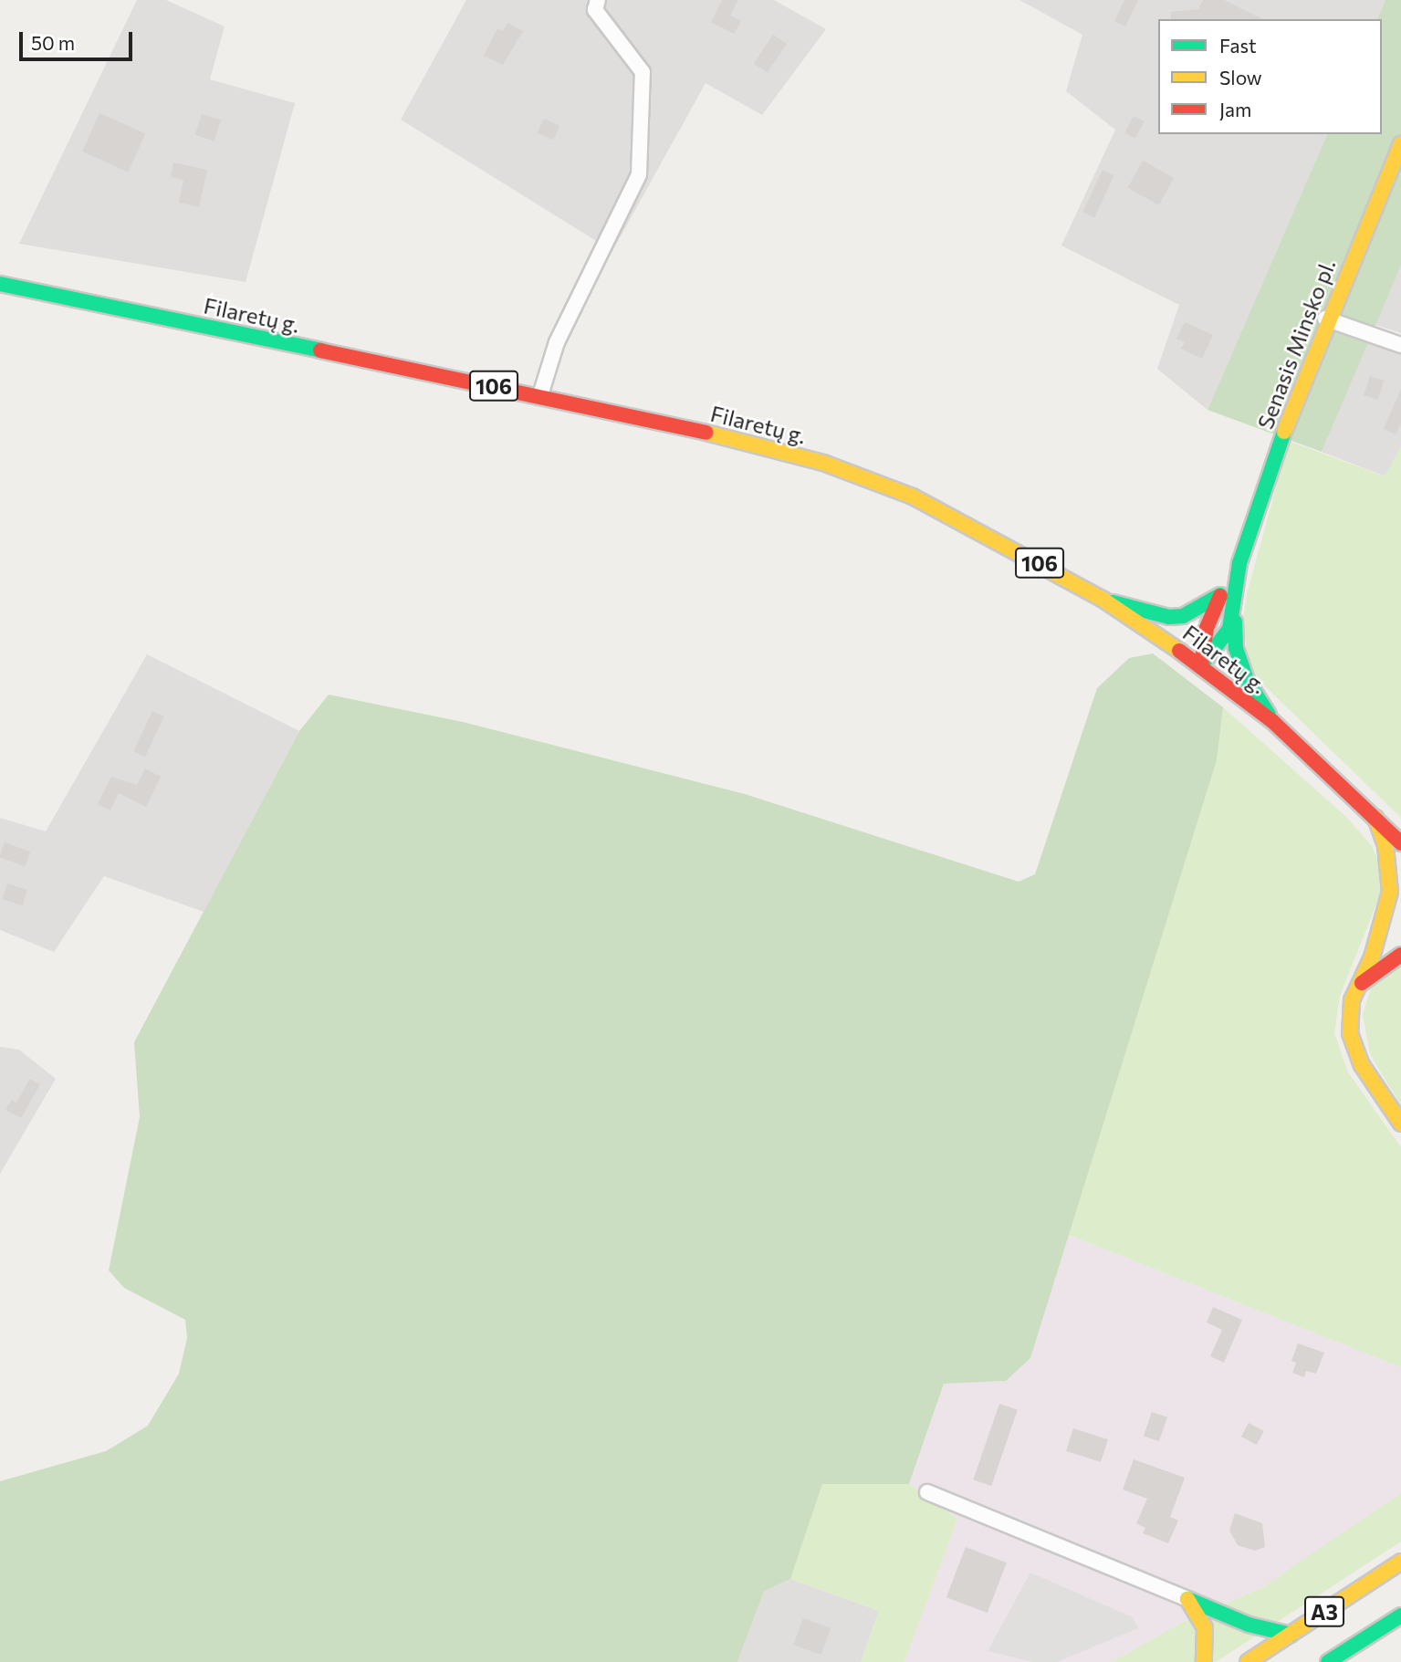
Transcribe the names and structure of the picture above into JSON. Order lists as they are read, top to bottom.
{
  "streets": {
    "main road": [
      "Filaretų g.",
      "Senasis Minsko pl.",
      "106",
      "A3"
    ]
  },
  "crossings": [
    ["Filaretų g.", "Senasis Minsko pl."]
  ],
  "legend": ["Fast", "Slow", "Jam"],
  "scale_bar": "50 m"
}
